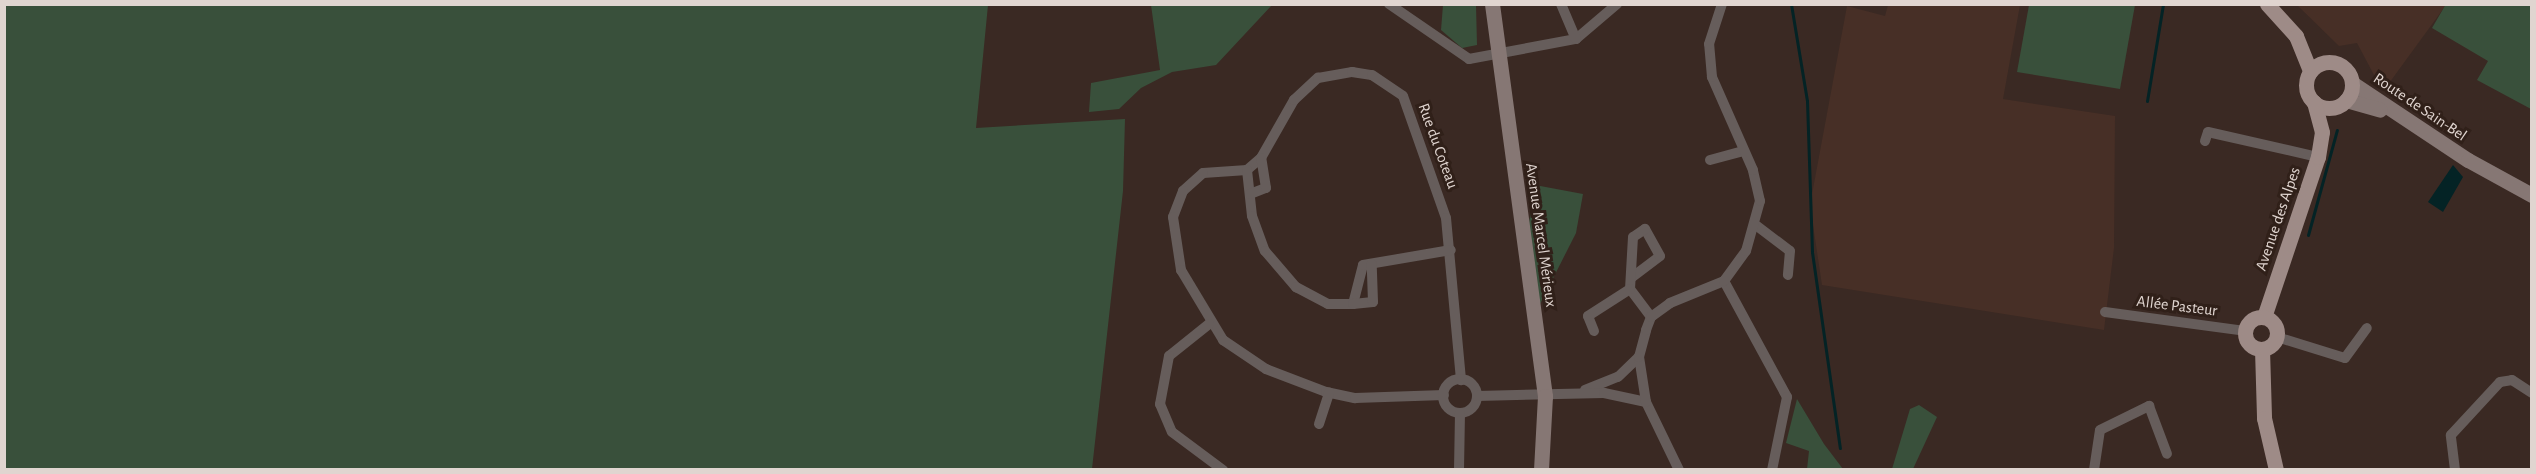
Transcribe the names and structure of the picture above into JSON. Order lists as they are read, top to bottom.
{
  "streets": {
    "main road": ["Route de Sain-Bel", "Avenue des Alpes", "Avenue Marcel Mérieux"],
    "street": ["Rue du Coteau", "Allée Pasteur"]
  },
  "crossings": [
    ["Route de Sain-Bel", "Avenue des Alpes"],
    ["Avenue des Alpes", "Allée Pasteur"]
  ]
}
